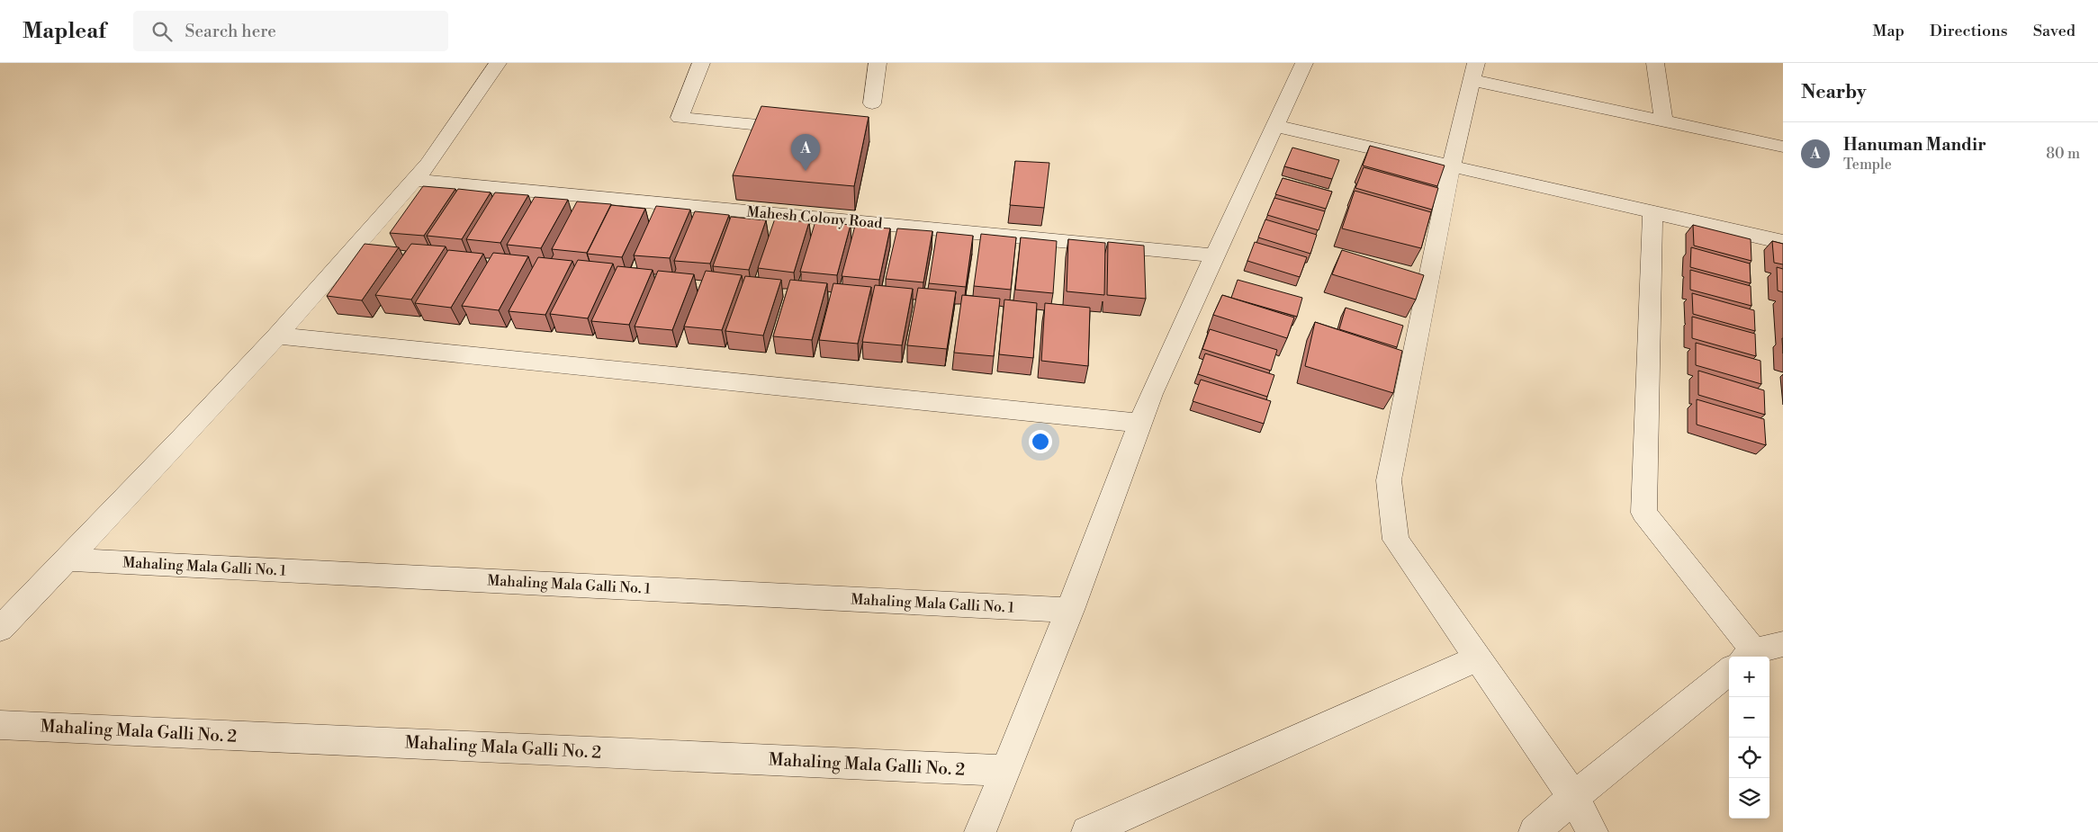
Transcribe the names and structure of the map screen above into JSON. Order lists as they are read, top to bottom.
{
  "streets": {
    "street": ["Mahesh Colony Road", "Mahaling Mala Galli No. 1", "Mahaling Mala Galli No. 2"]
  },
  "page": {
    "header": "Mapleaf",
    "search": "Search here",
    "nav": ["Map", "Directions", "Saved"],
    "heading": "Nearby",
    "list": [
      {
        "mark": "A",
        "name": "Hanuman Mandir",
        "note": "Temple",
        "value": "80 m"
      }
    ],
    "pins": "A",
    "map_buttons": ["+", "−"]
  }
}
